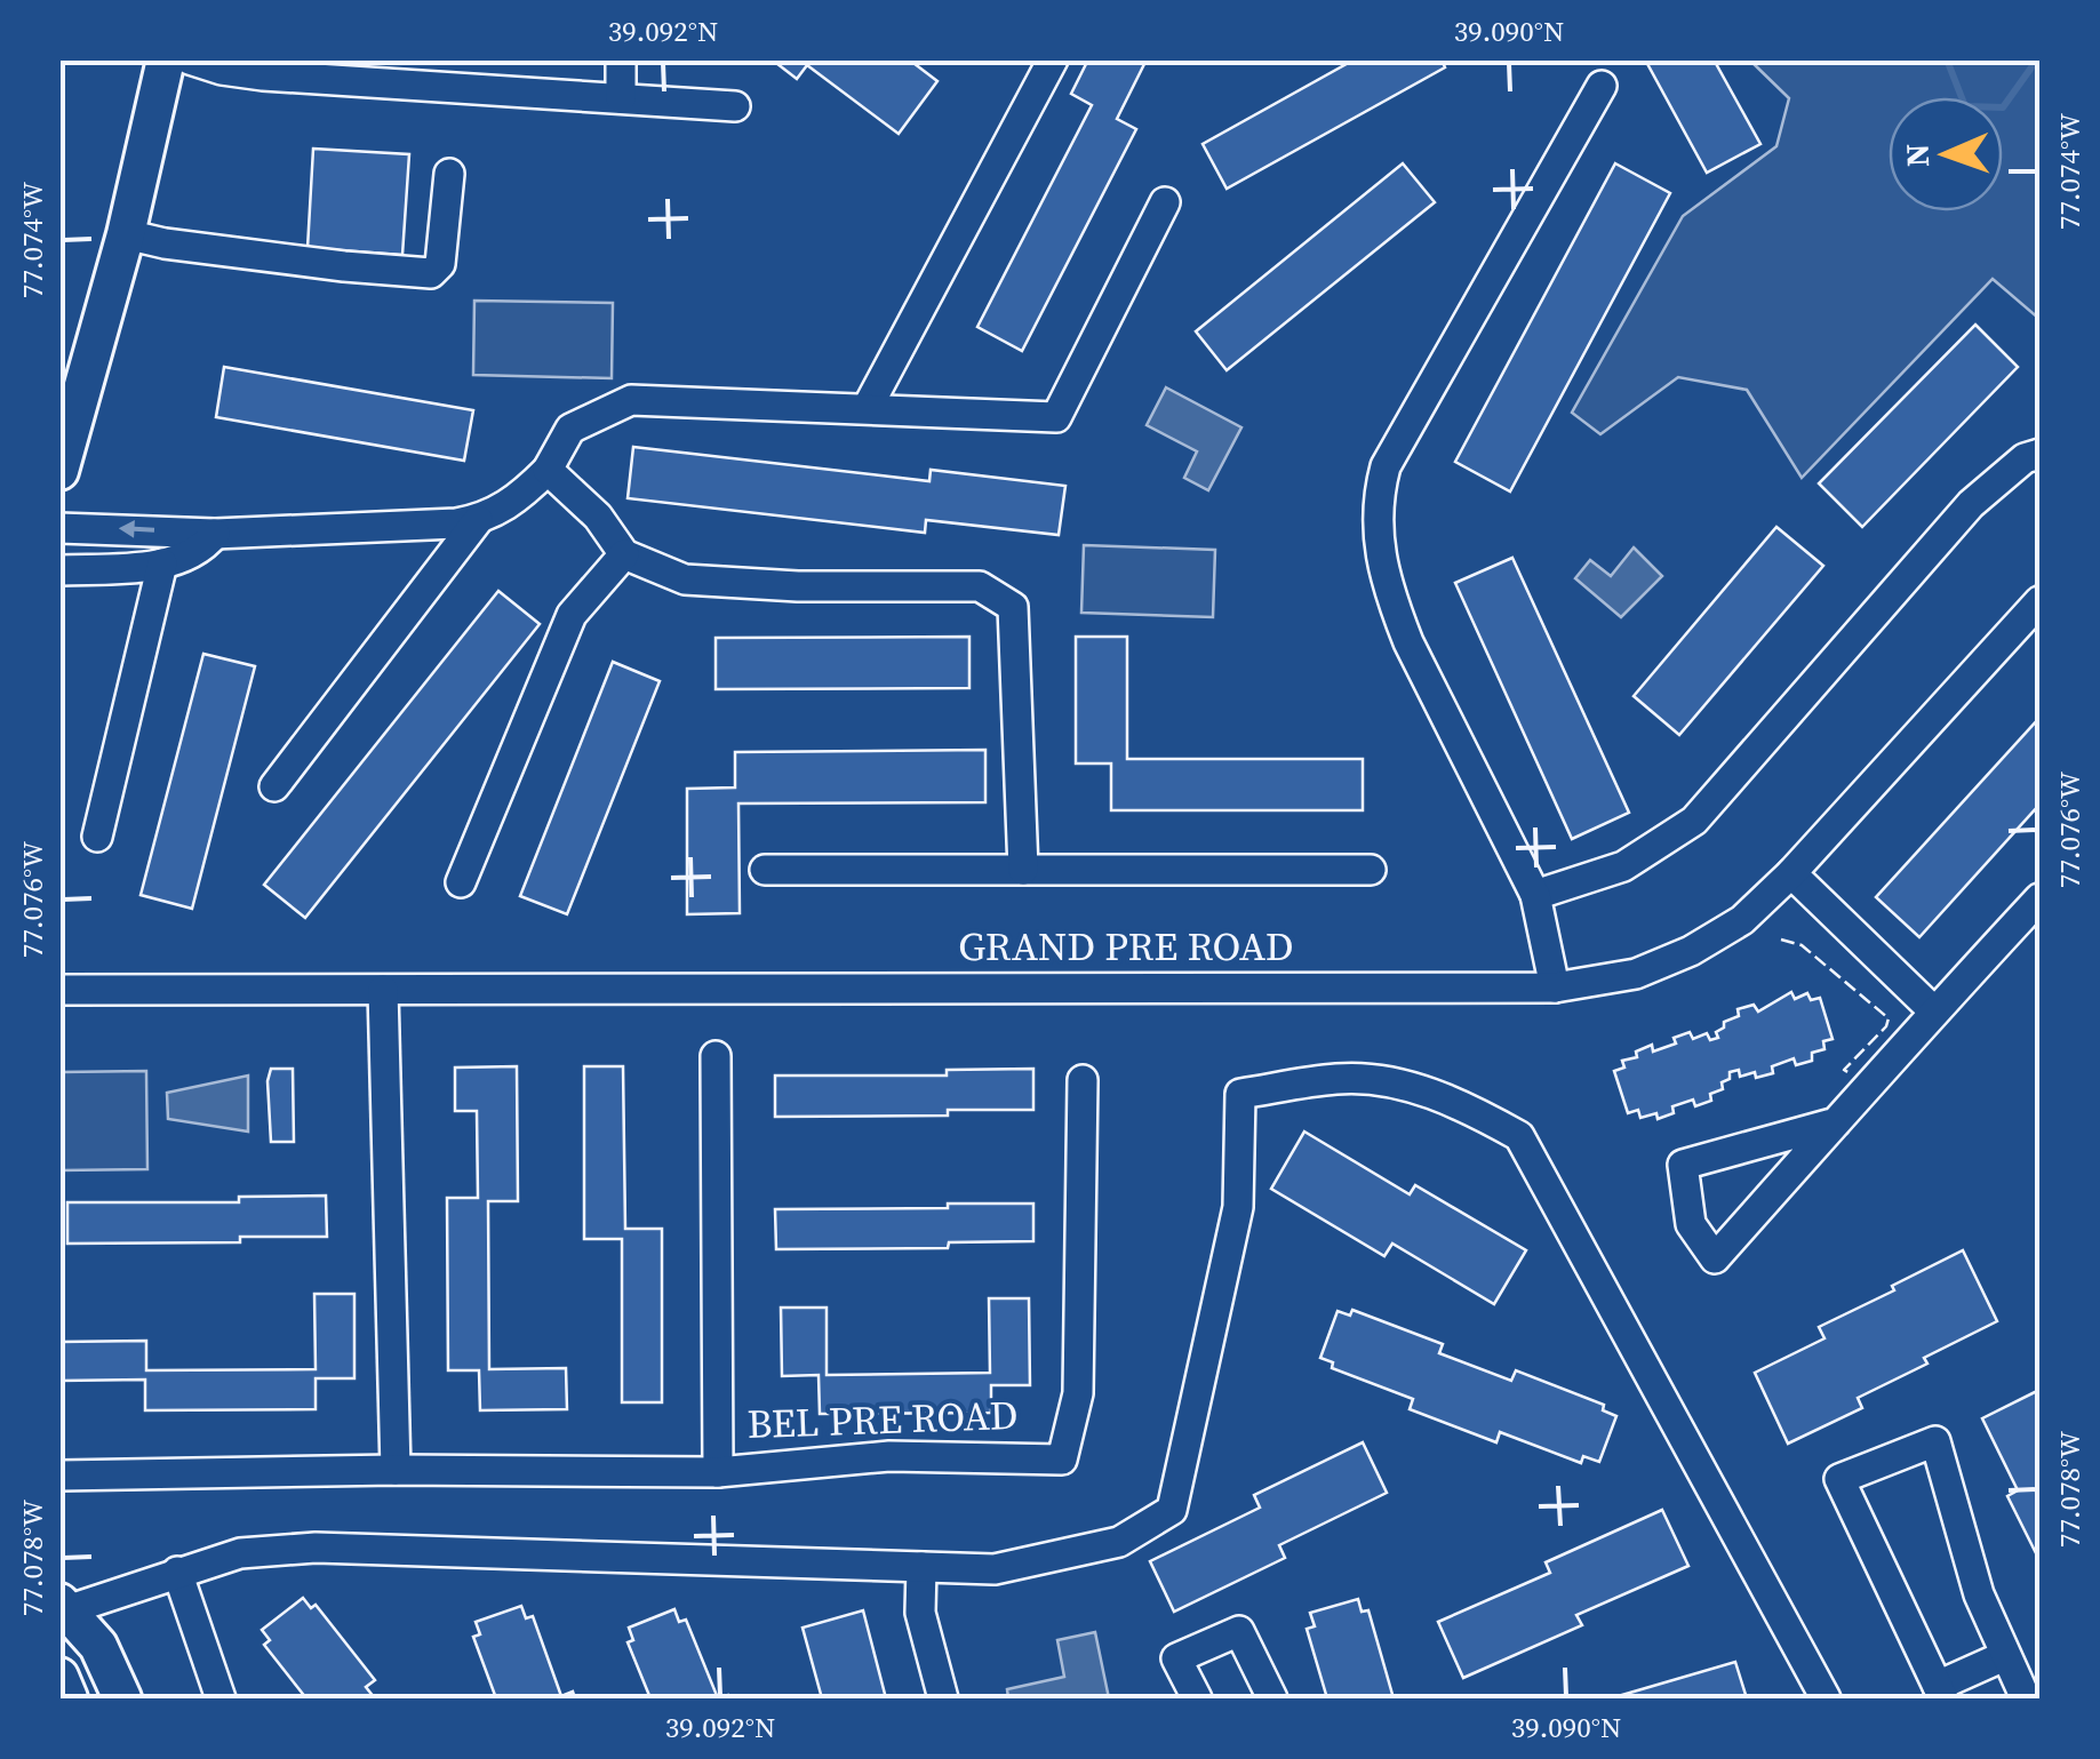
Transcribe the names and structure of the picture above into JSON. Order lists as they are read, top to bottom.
{
  "streets": {
    "street": ["GRAND PRE ROAD", "BEL PRE ROAD"]
  },
  "north": "left",
  "coordinates": [
    "39.092°N",
    "39.090°N",
    "77.074°W",
    "77.076°W",
    "77.078°W"
  ]
}
